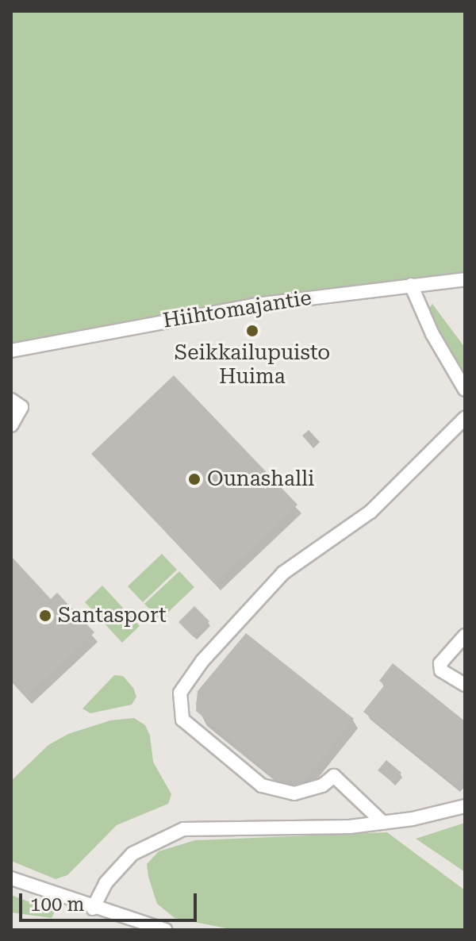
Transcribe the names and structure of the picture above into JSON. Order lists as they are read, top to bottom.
{
  "streets": {
    "street": ["Hiihtomajantie"]
  },
  "places": ["Seikkailupuisto Huima", "Ounashalli", "Santasport"],
  "scale_bar": "100 m"
}
